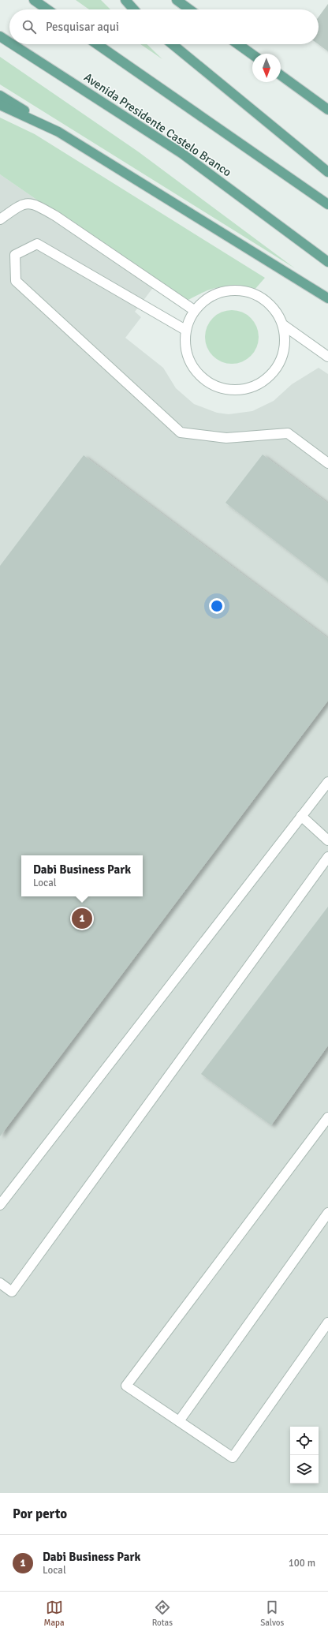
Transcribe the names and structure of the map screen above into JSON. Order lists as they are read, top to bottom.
{
  "streets": {
    "main road": ["Avenida Presidente Castelo Branco"]
  },
  "north": "bottom",
  "page": {
    "search": "Pesquisar aqui",
    "popup": ["Dabi Business Park", "Local"],
    "pins": "1",
    "heading": "Por perto",
    "list": [
      {
        "mark": "1",
        "name": "Dabi Business Park",
        "note": "Local",
        "value": "100 m"
      }
    ],
    "nav": ["Mapa", "Rotas", "Salvos"]
  }
}
